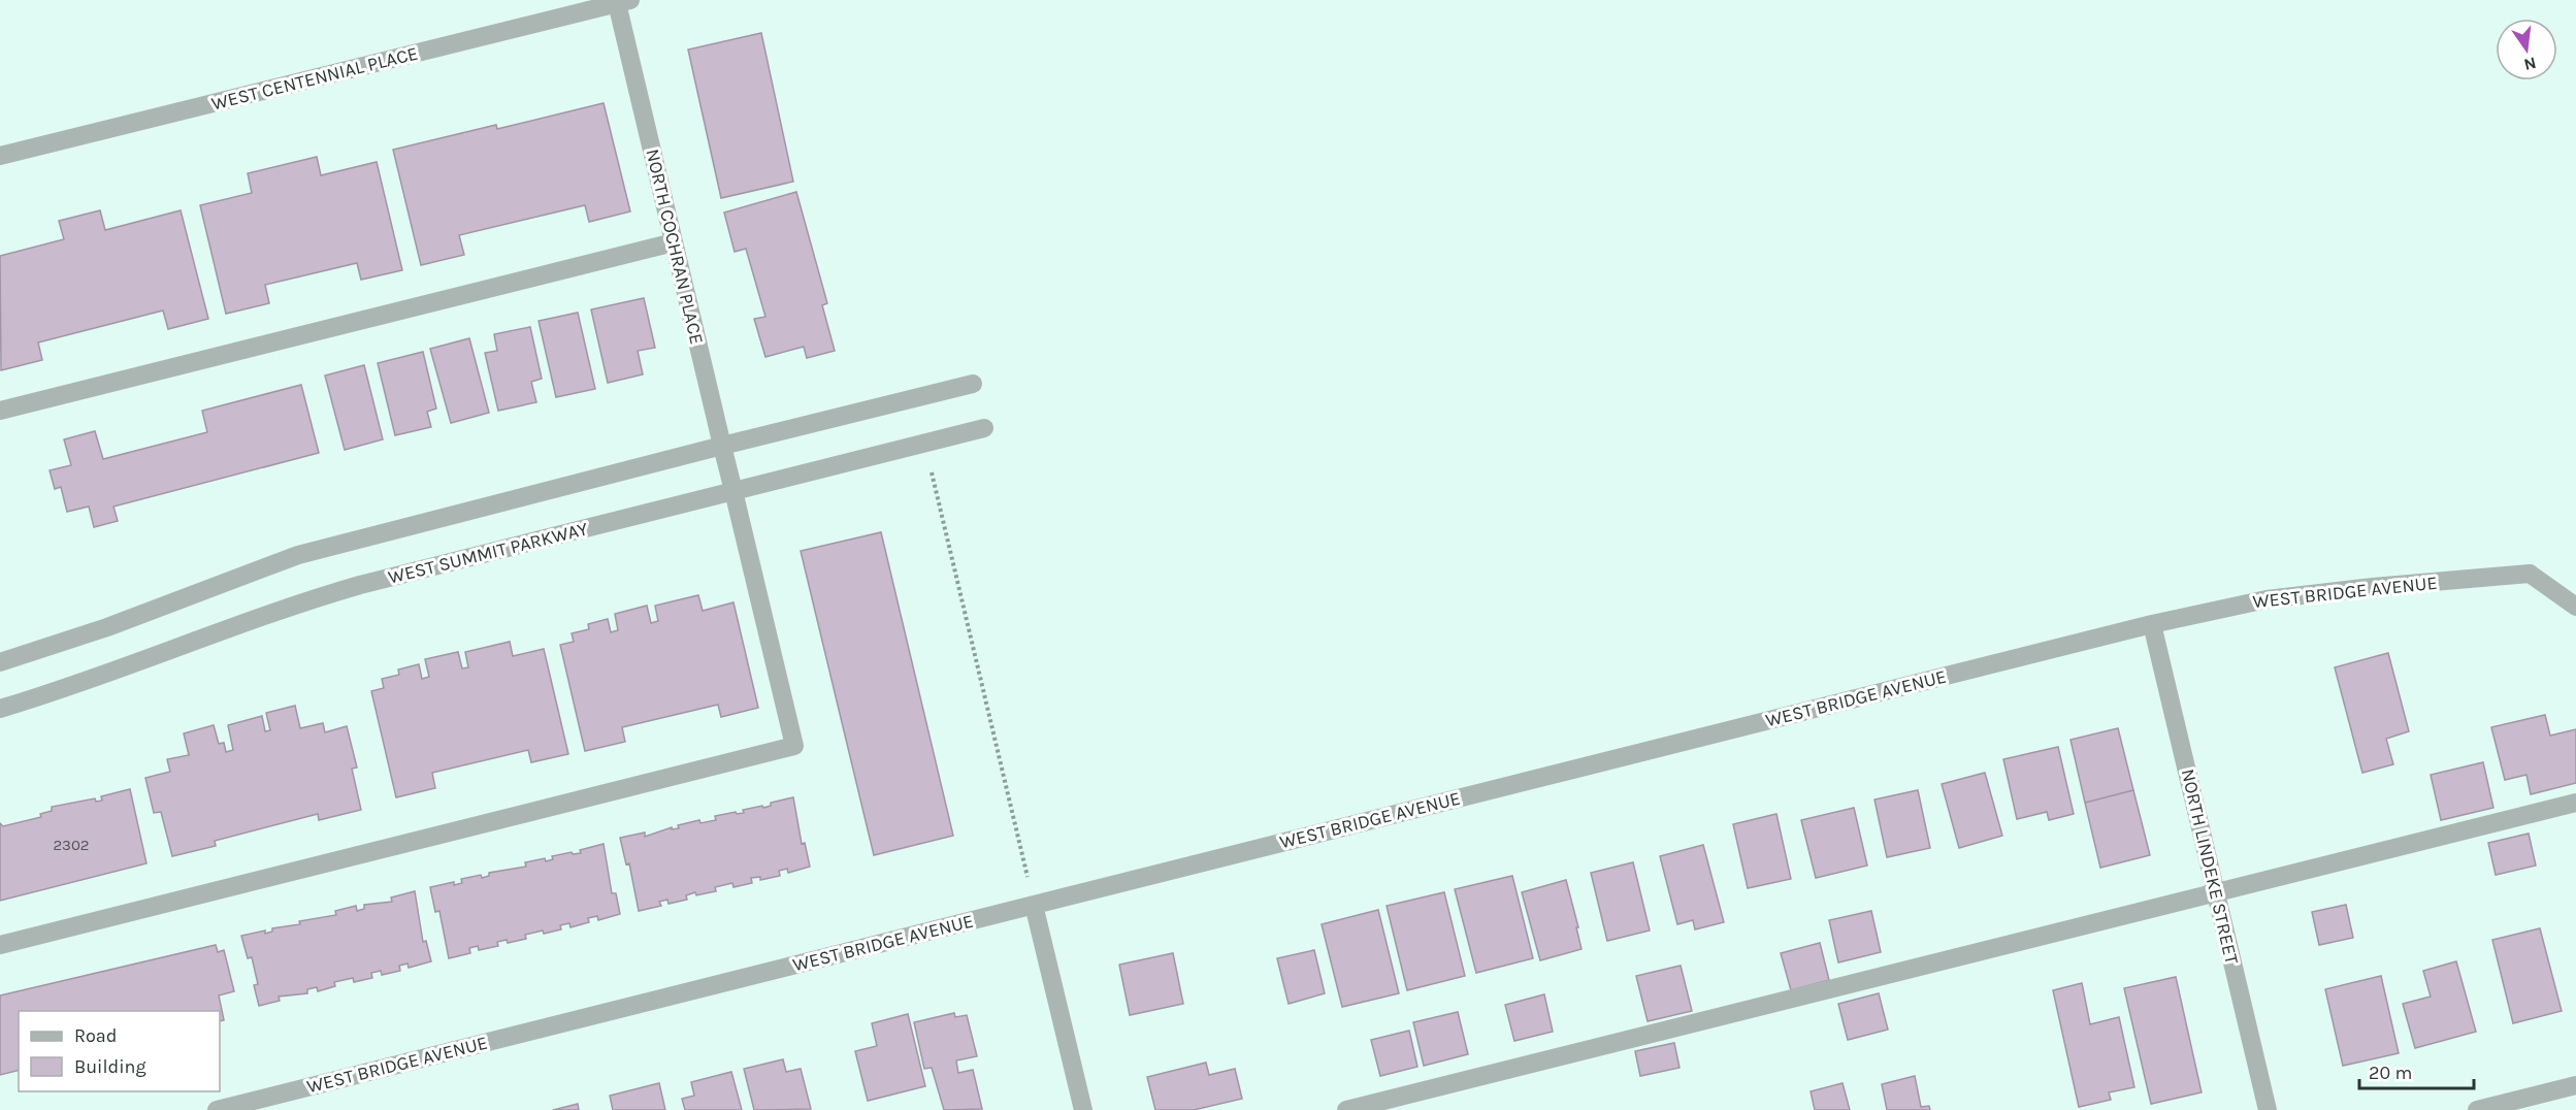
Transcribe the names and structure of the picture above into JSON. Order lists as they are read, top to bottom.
{
  "streets": {
    "street": [
      "WEST CENTENNIAL PLACE",
      "NORTH COCHRAN PLACE",
      "WEST SUMMIT PARKWAY",
      "WEST BRIDGE AVENUE",
      "NORTH LINDEKE STREET"
    ]
  },
  "crossings": [
    ["WEST CENTENNIAL PLACE", "NORTH COCHRAN PLACE"],
    ["NORTH COCHRAN PLACE", "WEST SUMMIT PARKWAY"],
    ["WEST BRIDGE AVENUE", "NORTH LINDEKE STREET"]
  ],
  "house_numbers": ["2302"],
  "legend": ["Road", "Building"],
  "scale_bar": "20 m",
  "north": "bottom"
}
